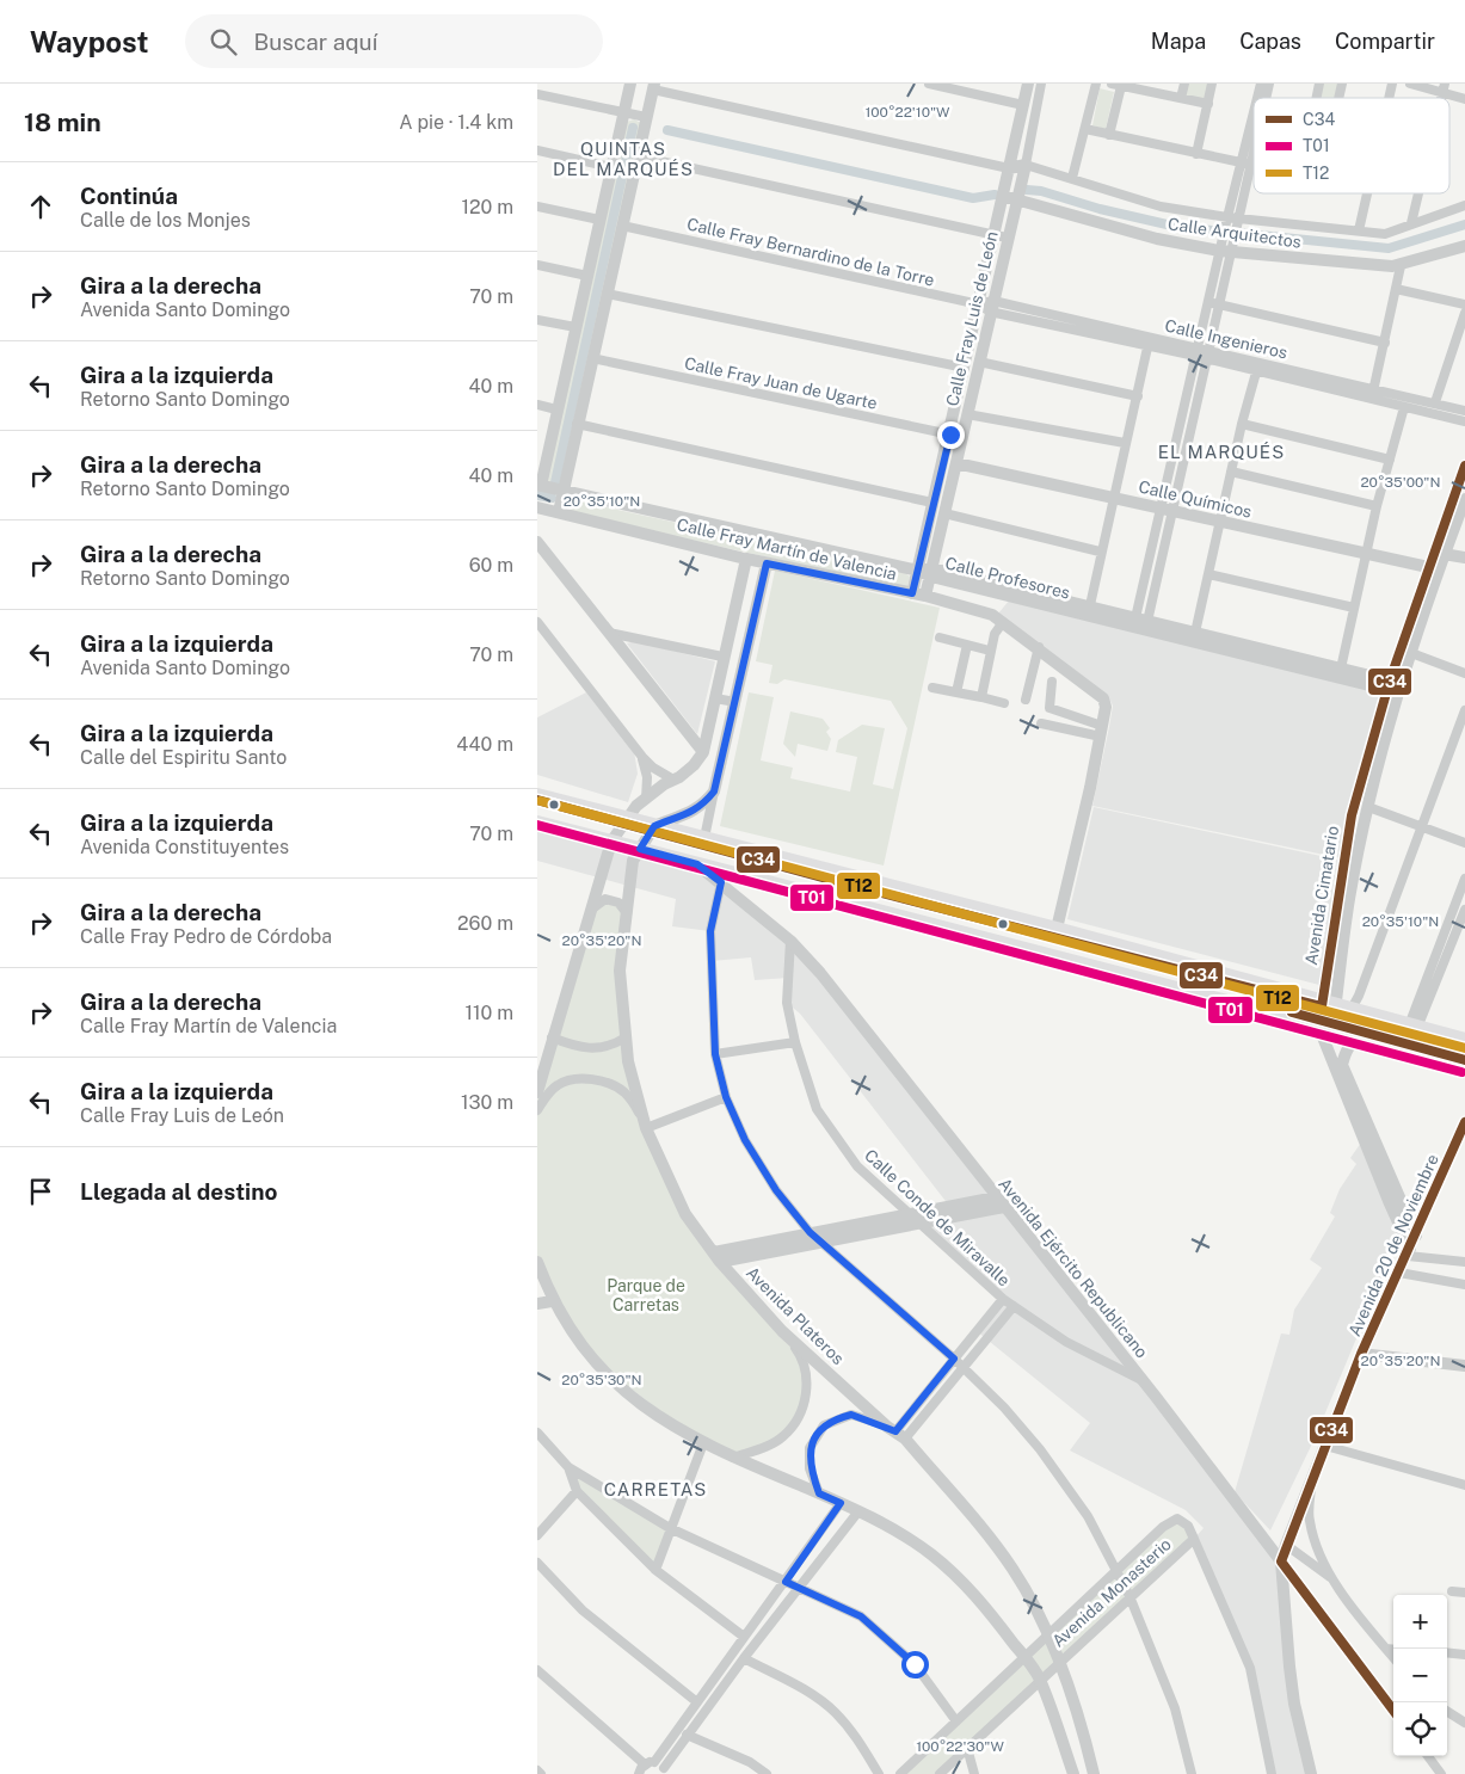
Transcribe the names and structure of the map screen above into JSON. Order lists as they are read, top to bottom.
{
  "streets": {
    "street": [
      "Calle Arquitectos",
      "Calle Fray Bernardino de la Torre",
      "Calle Fray Luis de León",
      "Calle Ingenieros",
      "Calle Fray Juan de Ugarte",
      "Calle Químicos",
      "Calle Fray Martín de Valencia",
      "Calle Profesores",
      "Avenida Cimatario",
      "Calle Conde de Miravalle",
      "Avenida 20 de Noviembre",
      "Avenida Ejército Republicano",
      "Avenida Plateros",
      "Avenida Monasterio"
    ]
  },
  "crossings": [
    ["Calle Arquitectos", "Calle Fray Luis de León"],
    ["Calle Fray Bernardino de la Torre", "Calle Fray Luis de León"],
    ["Calle Fray Bernardino de la Torre", "Calle Ingenieros"],
    ["Calle Fray Luis de León", "Calle Ingenieros"],
    ["Calle Fray Luis de León", "Calle Fray Juan de Ugarte"],
    ["Calle Fray Luis de León", "Calle Químicos"],
    ["Calle Fray Luis de León", "Calle Fray Martín de Valencia"],
    ["Calle Fray Luis de León", "Calle Profesores"],
    ["Calle Químicos", "Avenida Cimatario"],
    ["Calle Fray Martín de Valencia", "Calle Profesores"],
    ["Calle Profesores", "Avenida Cimatario"],
    ["Calle Conde de Miravalle", "Avenida Ejército Republicano"],
    ["Avenida 20 de Noviembre", "Avenida Ejército Republicano"],
    ["Avenida Plateros", "Avenida Monasterio"]
  ],
  "districts": ["QUINTAS DEL MARQUÉS", "EL MARQUÉS", "CARRETAS"],
  "parks": ["Parque de Carretas"],
  "lines": ["transit line C34", "transit line T12", "transit line T01"],
  "legend": ["C34", "T01", "T12"],
  "page": {
    "header": "Waypost",
    "search": "Buscar aquí",
    "nav": ["Mapa", "Capas", "Compartir"],
    "heading": ["18 min", "A pie · 1.4 km"],
    "list": [
      ["Continúa", "Calle de los Monjes", "120 m"],
      ["Gira a la derecha", "Avenida Santo Domingo", "70 m"],
      ["Gira a la izquierda", "Retorno Santo Domingo", "40 m"],
      ["Gira a la derecha", "Retorno Santo Domingo", "40 m"],
      ["Gira a la derecha", "Retorno Santo Domingo", "60 m"],
      ["Gira a la izquierda", "Avenida Santo Domingo", "70 m"],
      ["Gira a la izquierda", "Calle del Espiritu Santo", "440 m"],
      ["Gira a la izquierda", "Avenida Constituyentes", "70 m"],
      ["Gira a la derecha", "Calle Fray Pedro de Córdoba", "260 m"],
      ["Gira a la derecha", "Calle Fray Martín de Valencia", "110 m"],
      ["Gira a la izquierda", "Calle Fray Luis de León", "130 m"],
      "Llegada al destino"
    ],
    "map_buttons": ["+", "−"]
  },
  "coordinates": [
    "100°22'10\"W",
    "20°35'00\"N",
    "20°35'10\"N",
    "20°35'20\"N",
    "20°35'30\"N",
    "100°22'30\"W"
  ]
}
